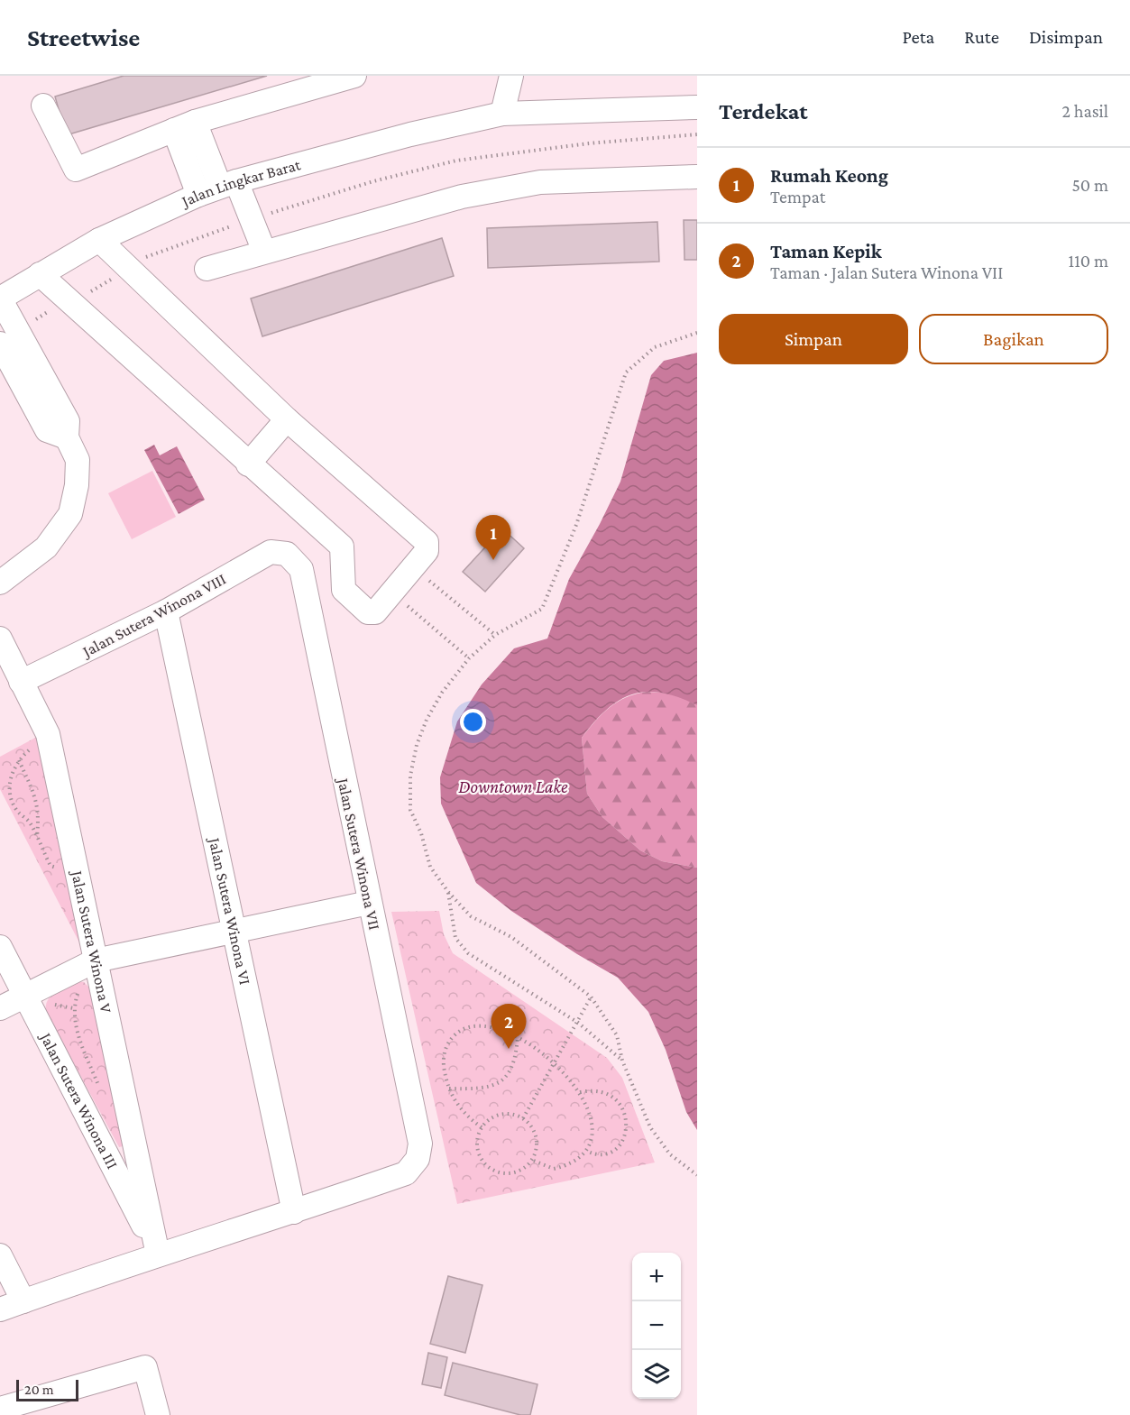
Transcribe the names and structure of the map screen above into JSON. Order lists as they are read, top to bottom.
{
  "streets": {
    "street": [
      "Jalan Lingkar Barat",
      "Jalan Sutera Winona VIII",
      "Jalan Sutera Winona VII",
      "Jalan Sutera Winona VI",
      "Jalan Sutera Winona V",
      "Jalan Sutera Winona III"
    ]
  },
  "crossings": [
    ["Jalan Sutera Winona VIII", "Jalan Sutera Winona VII"],
    ["Jalan Sutera Winona VIII", "Jalan Sutera Winona VI"],
    ["Jalan Sutera Winona VIII", "Jalan Sutera Winona V"],
    ["Jalan Sutera Winona VII", "Jalan Sutera Winona VI"],
    ["Jalan Sutera Winona V", "Jalan Sutera Winona III"]
  ],
  "water": ["Downtown Lake"],
  "scale_bar": "20 m",
  "page": {
    "header": "Streetwise",
    "nav": ["Peta", "Rute", "Disimpan"],
    "heading": ["Terdekat", "2 hasil"],
    "list": [
      {
        "mark": "1",
        "name": "Rumah Keong",
        "note": "Tempat",
        "value": "50 m"
      },
      {
        "mark": "2",
        "name": "Taman Kepik",
        "note": "Taman · Jalan Sutera Winona VII",
        "value": "110 m"
      }
    ],
    "buttons": ["Simpan", "Bagikan"],
    "pins": ["1", "2"],
    "map_buttons": ["+", "−"],
    "scale": "20 m"
  }
}
